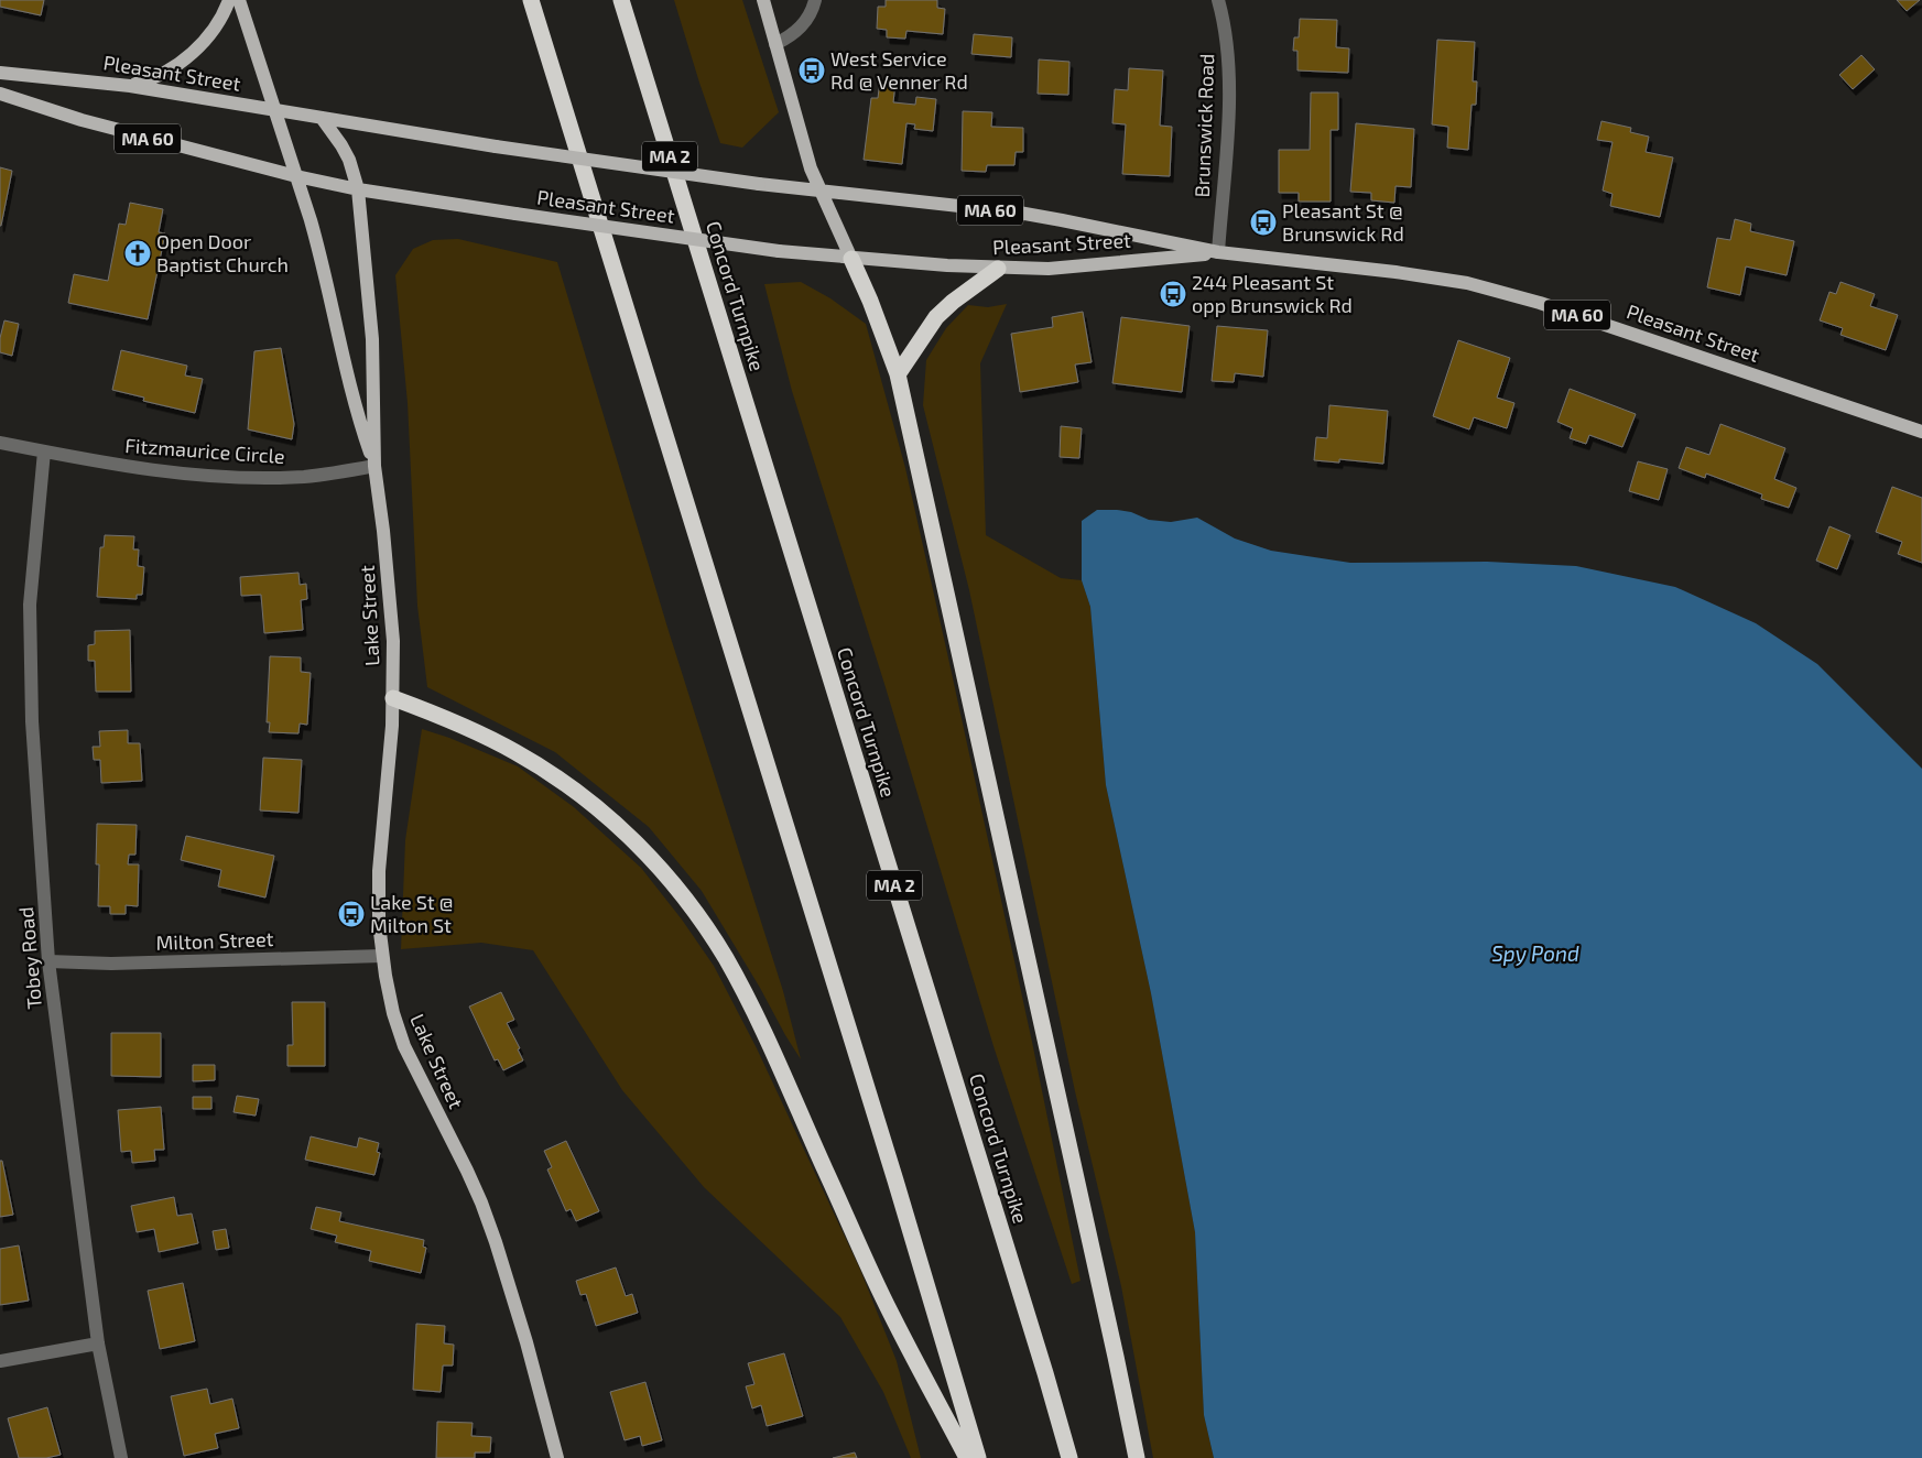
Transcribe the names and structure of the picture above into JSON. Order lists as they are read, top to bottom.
{
  "streets": {
    "highway": ["MA 2", "Concord Turnpike"],
    "main road": ["Pleasant Street", "MA 60", "Lake Street"],
    "street": [
      "Brunswick Road",
      "Fitzmaurice Circle",
      "Milton Street",
      "Tobey Road"
    ]
  },
  "crossings": [
    ["Pleasant Street", "Brunswick Road"],
    ["Pleasant Street", "Lake Street"],
    ["Fitzmaurice Circle", "Lake Street"],
    ["Fitzmaurice Circle", "Tobey Road"],
    ["Lake Street", "Milton Street"],
    ["Milton Street", "Tobey Road"]
  ],
  "water": ["Spy Pond"],
  "places": {
    "bus stop": [
      "West Service Rd @ Venner Rd",
      "Pleasant St @ Brunswick Rd",
      "244 Pleasant St opp Brunswick Rd",
      "Lake St @ Milton St"
    ],
    "church": ["Open Door Baptist Church"]
  }
}
